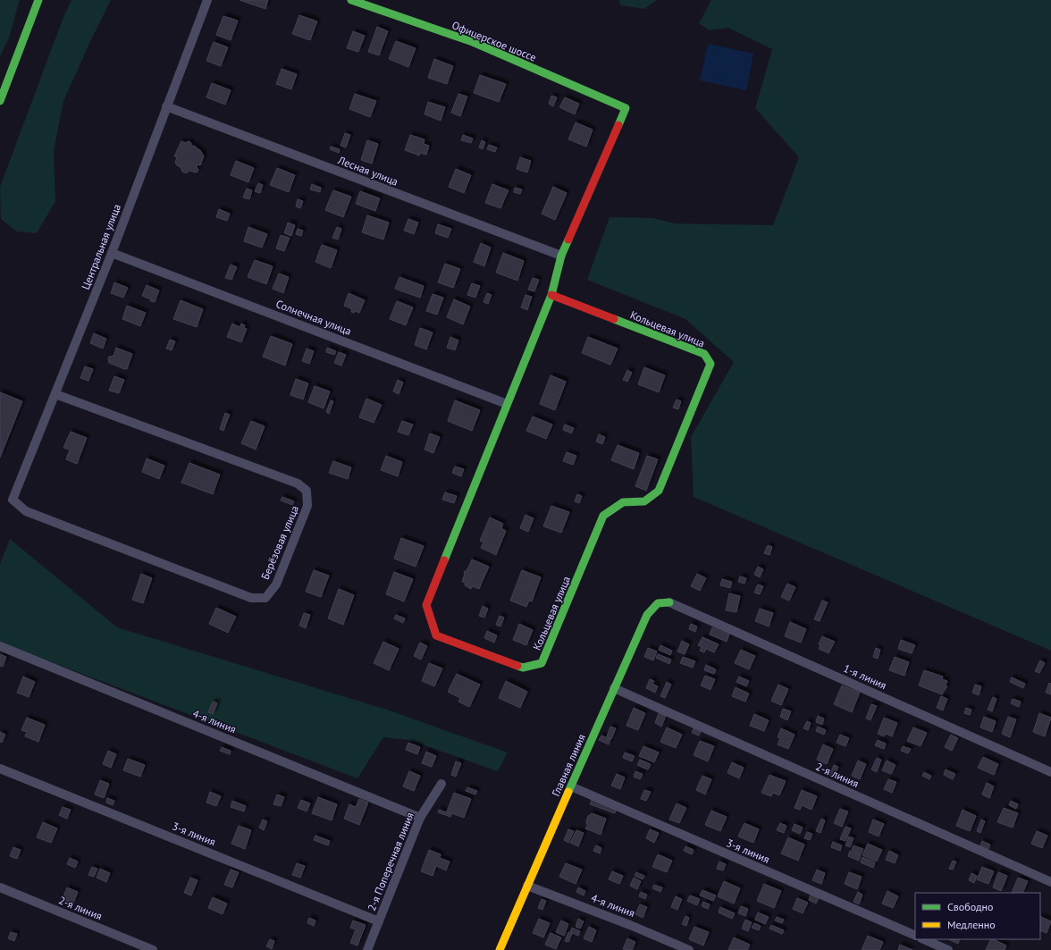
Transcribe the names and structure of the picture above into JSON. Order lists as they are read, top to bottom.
{
  "streets": {
    "street": [
      "Офицерское шоссе",
      "Лесная улица",
      "Центральная улица",
      "Солнечная улица",
      "Кольцевая улица",
      "Берёзовая улица",
      "1-я линия",
      "4-я линия",
      "Главная линия",
      "2-я линия",
      "3-я линия",
      "2-я Поперечная линия"
    ]
  },
  "crossings": [
    ["Офицерское шоссе", "Кольцевая улица"],
    ["Лесная улица", "Центральная улица"],
    ["Лесная улица", "Кольцевая улица"],
    ["Центральная улица", "Солнечная улица"],
    ["Центральная улица", "Берёзовая улица"],
    ["Солнечная улица", "Кольцевая улица"],
    ["1-я линия", "Главная линия"],
    ["4-я линия", "Главная линия"],
    ["4-я линия", "2-я Поперечная линия"],
    ["Главная линия", "2-я линия"],
    ["Главная линия", "3-я линия"],
    ["3-я линия", "2-я Поперечная линия"]
  ],
  "legend": ["Свободно", "Медленно"]
}
